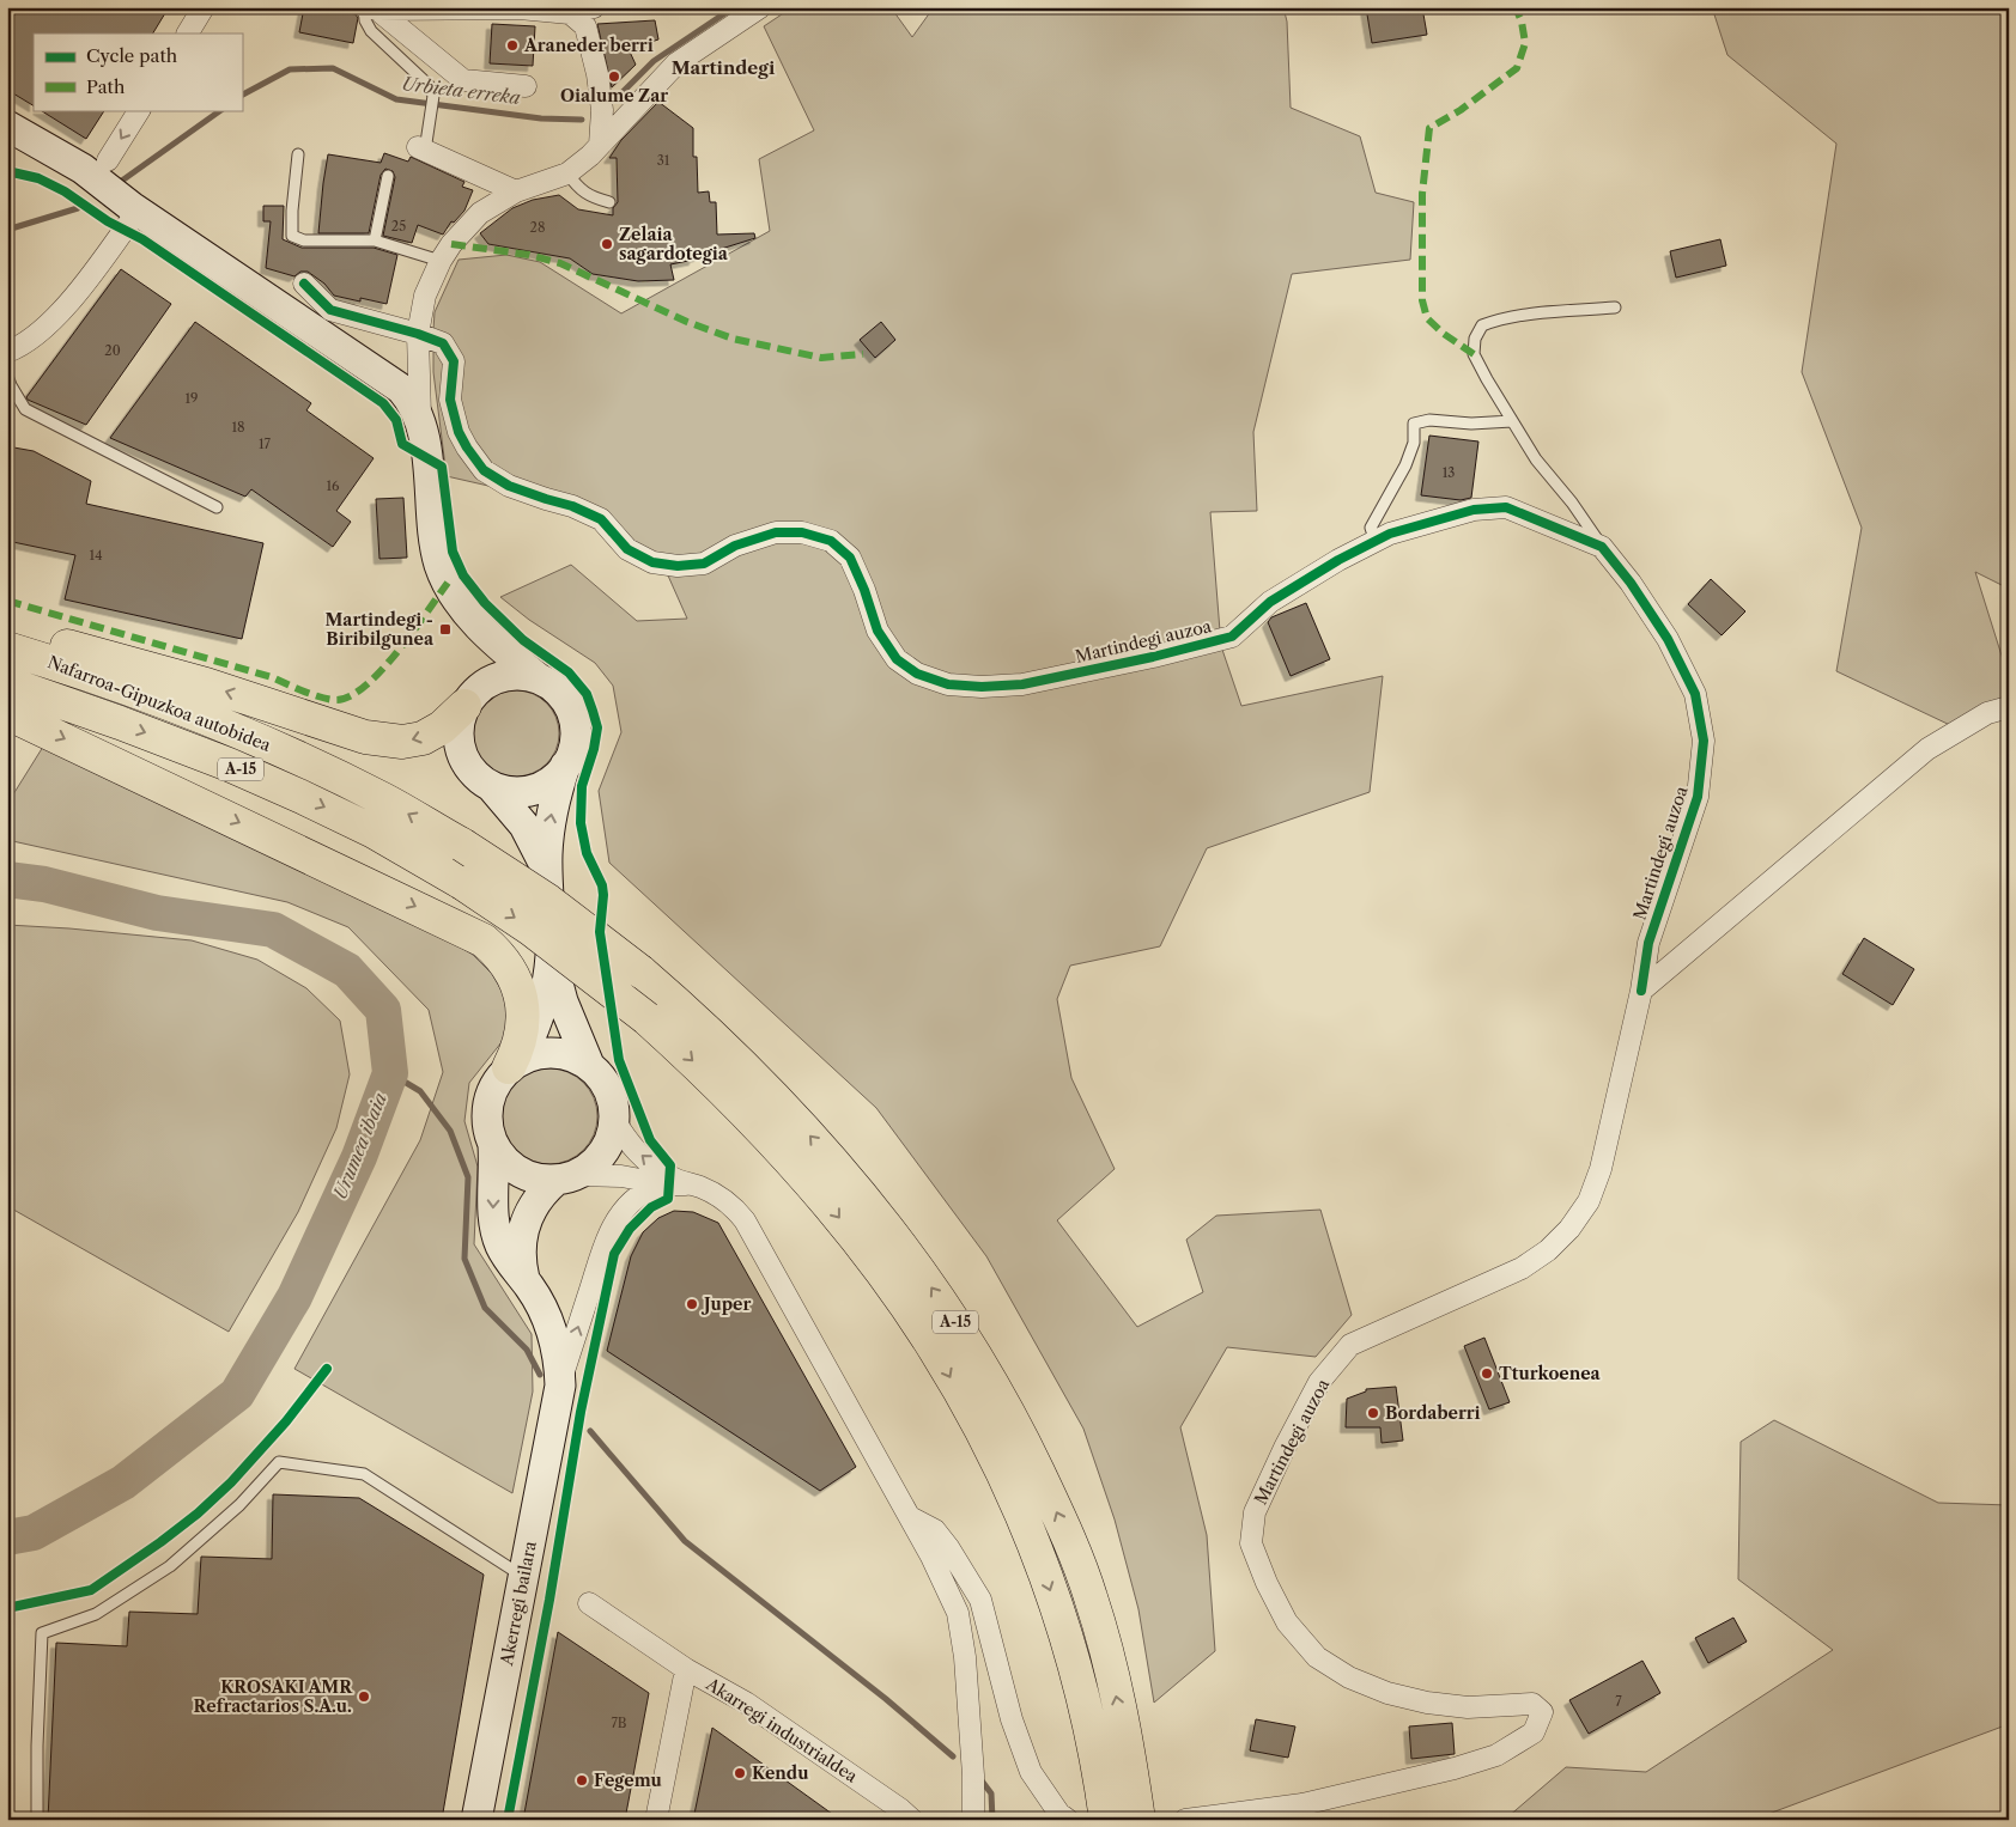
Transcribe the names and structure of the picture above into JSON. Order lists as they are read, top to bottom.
{
  "streets": {
    "highway": ["Nafarroa-Gipuzkoa autobidea", "A-15"],
    "main road": ["Akerregi bailara"],
    "street": ["Martindegi auzoa", "Akarregi industrialdea"]
  },
  "districts": ["Martindegi"],
  "water": ["Urbieta erreka", "Urumea ibaia"],
  "places": {
    "other": [
      "Araneder berri",
      "Oialume Zar",
      "Zelaia sagardotegia",
      "Juper",
      "Tturkoenea",
      "Bordaberri",
      "KROSAKI AMR Refractarios S.A.u.",
      "Kendu",
      "Fegemu"
    ],
    "transit": ["Martindegi - Biribilgunea"]
  },
  "house_numbers": [
    "31",
    "25",
    "28",
    "20",
    "19",
    "18",
    "17",
    "13",
    "16",
    "14",
    "7",
    "7B"
  ],
  "legend": ["Cycle path", "Path"]
}
